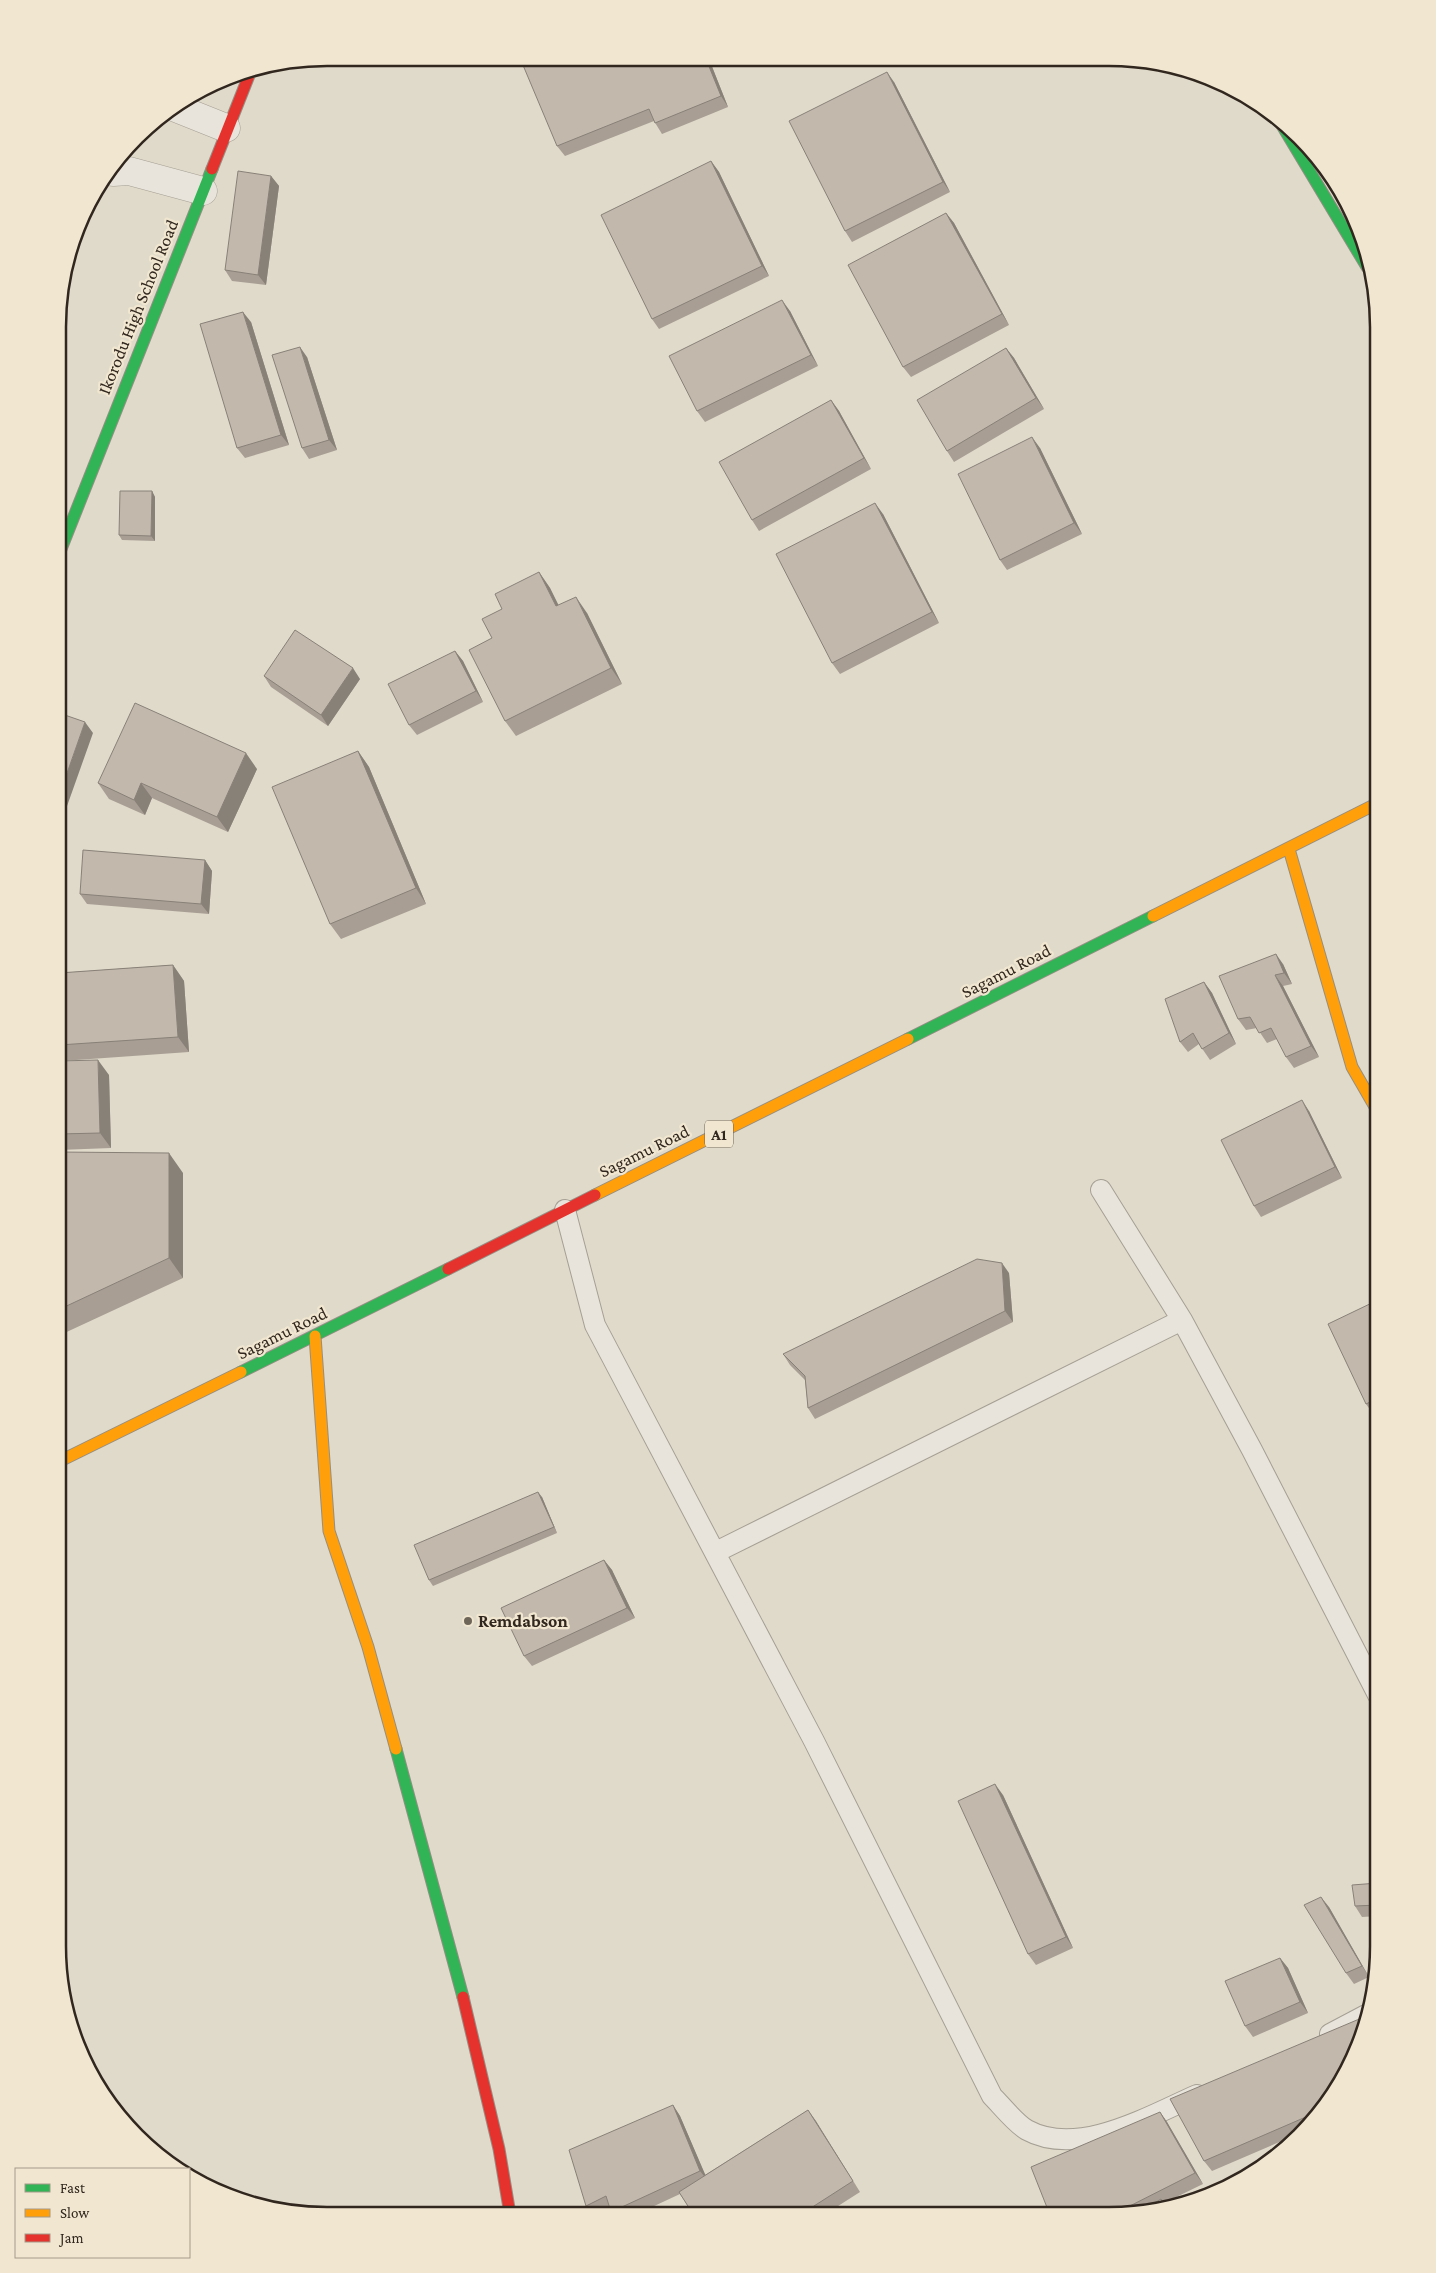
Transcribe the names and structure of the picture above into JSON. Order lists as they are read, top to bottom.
{
  "streets": {
    "main road": ["Ikorodu High School Road", "Sagamu Road", "A1"]
  },
  "places": ["Remdabson"],
  "legend": ["Fast", "Slow", "Jam"]
}
